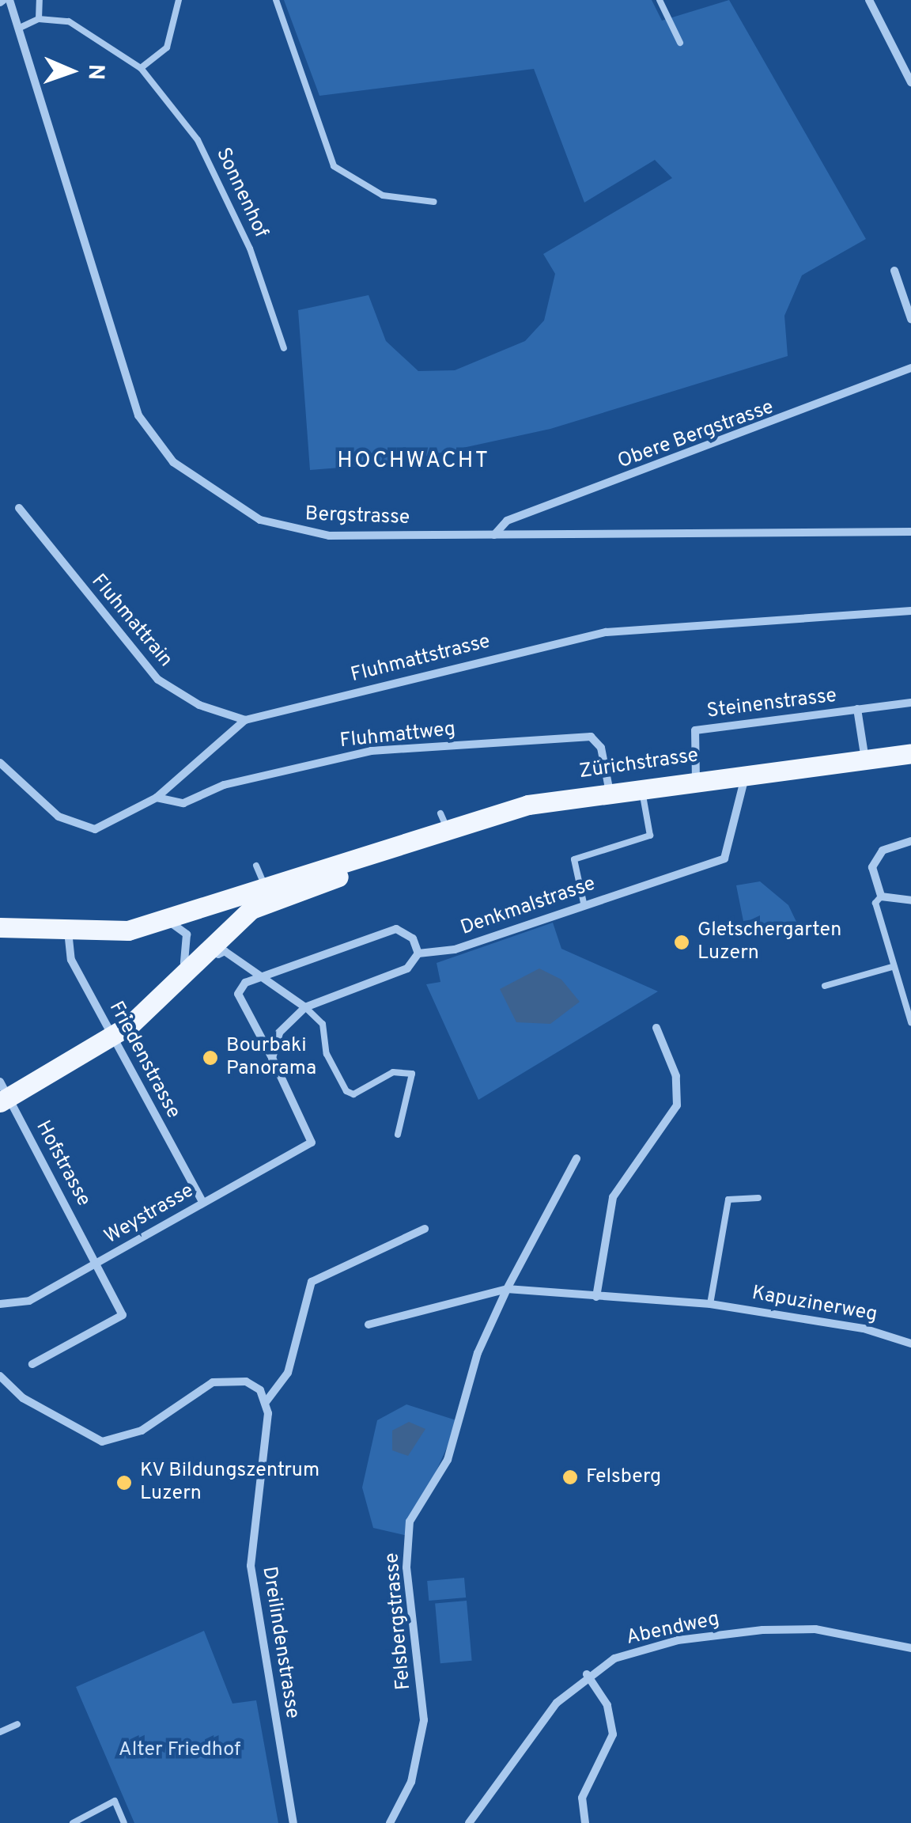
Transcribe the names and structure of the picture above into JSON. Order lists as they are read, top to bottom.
{
  "streets": {
    "main road": ["Zürichstrasse"],
    "street": [
      "Obere Bergstrasse",
      "Bergstrasse",
      "Fluhmattrain",
      "Fluhmattstrasse",
      "Steinenstrasse",
      "Fluhmattweg",
      "Denkmalstrasse",
      "Friedenstrasse",
      "Hofstrasse",
      "Weystrasse",
      "Kapuzinerweg",
      "Felsbergstrasse",
      "Abendweg",
      "Dreilindenstrasse"
    ],
    "lane": ["Sonnenhof"]
  },
  "crossings": [
    ["Obere Bergstrasse", "Bergstrasse"],
    ["Fluhmattrain", "Fluhmattstrasse"],
    ["Fluhmattstrasse", "Fluhmattweg"],
    ["Steinenstrasse", "Zürichstrasse"],
    ["Fluhmattweg", "Zürichstrasse"],
    ["Zürichstrasse", "Denkmalstrasse"],
    ["Zürichstrasse", "Friedenstrasse"],
    ["Zürichstrasse", "Hofstrasse"],
    ["Friedenstrasse", "Weystrasse"],
    ["Hofstrasse", "Weystrasse"],
    ["Kapuzinerweg", "Felsbergstrasse"]
  ],
  "districts": ["HOCHWACHT"],
  "parks": ["Alter Friedhof"],
  "places": [
    "Gletschergarten Luzern",
    "Bourbaki Panorama",
    "Felsberg",
    "KV Bildungszentrum Luzern"
  ],
  "north": "right"
}
